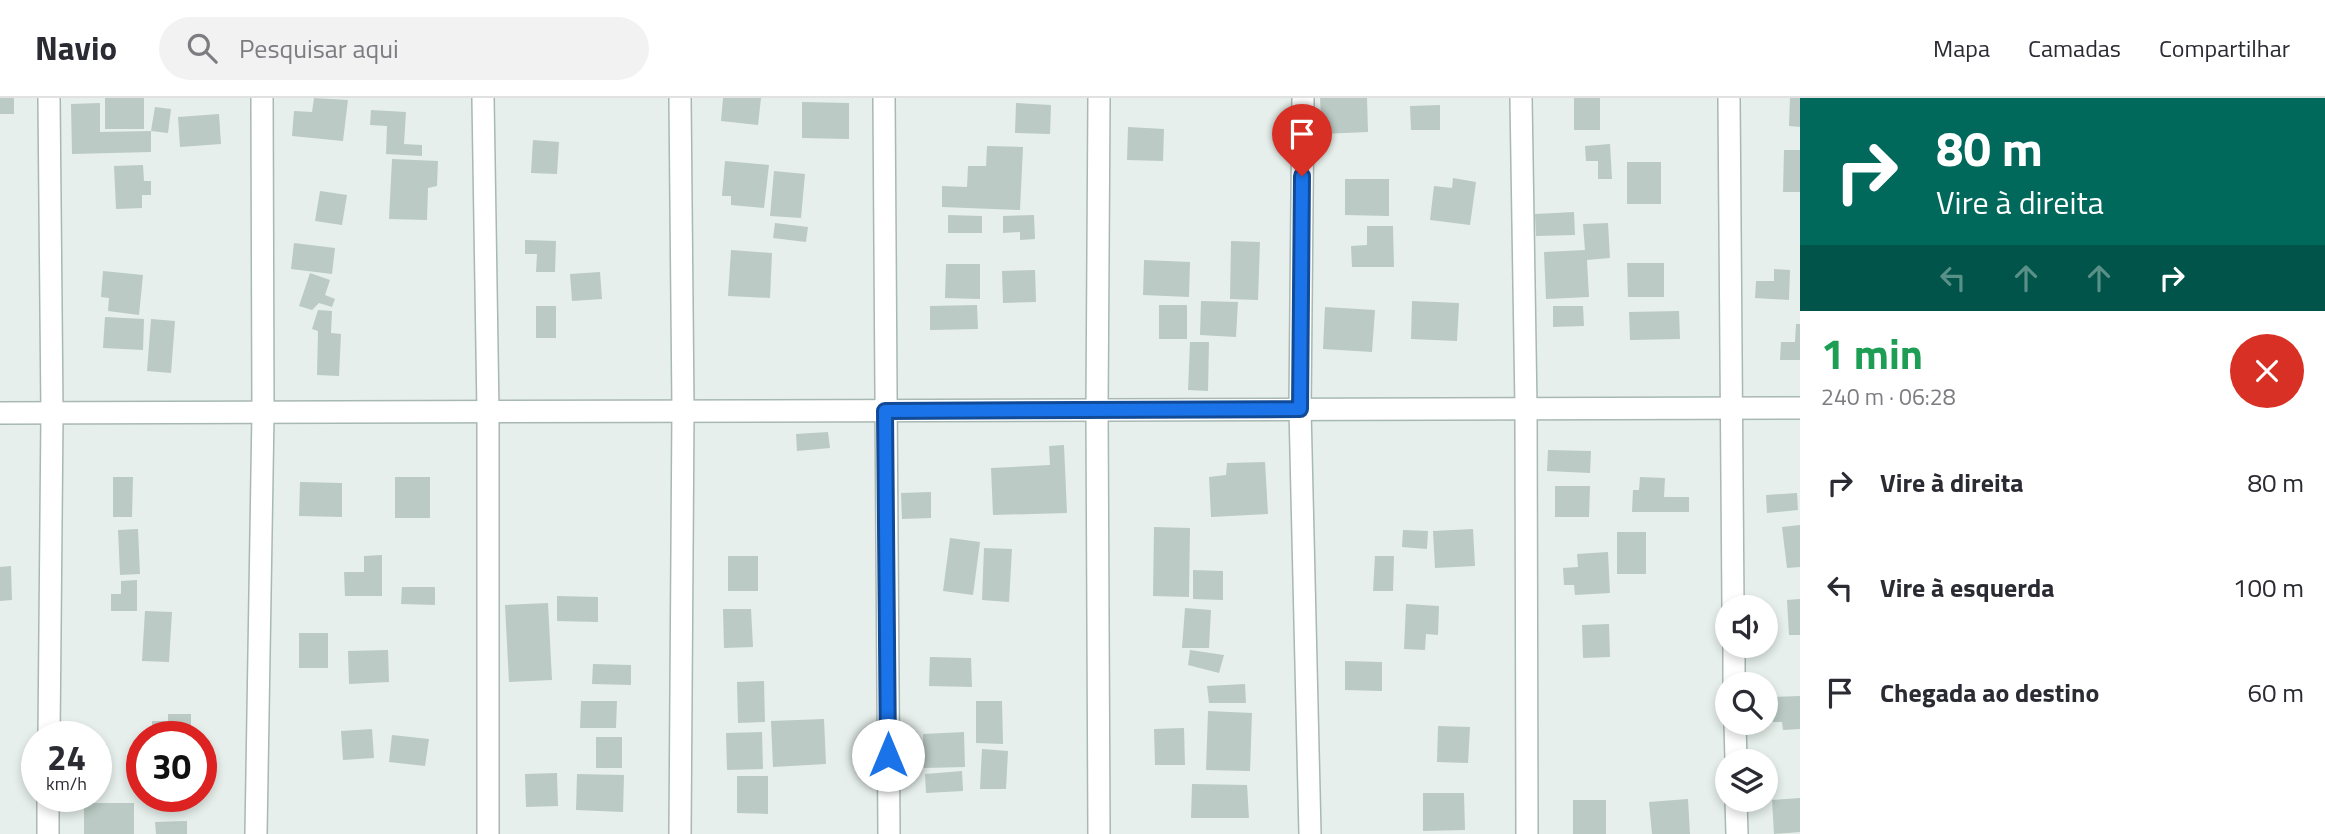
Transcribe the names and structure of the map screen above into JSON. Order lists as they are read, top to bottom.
{
  "page": {
    "header": "Navio",
    "search": "Pesquisar aqui",
    "nav": ["Mapa", "Camadas", "Compartilhar"],
    "turn": ["80 m", "Vire à direita"],
    "heading": ["1 min", "240 m · 06:28"],
    "list": [
      {
        "name": "Vire à direita",
        "value": "80 m"
      },
      {
        "name": "Vire à esquerda",
        "value": "100 m"
      },
      {
        "name": "Chegada ao destino",
        "value": "60 m"
      }
    ],
    "speed": "24 km/h",
    "limit": "30"
  }
}
